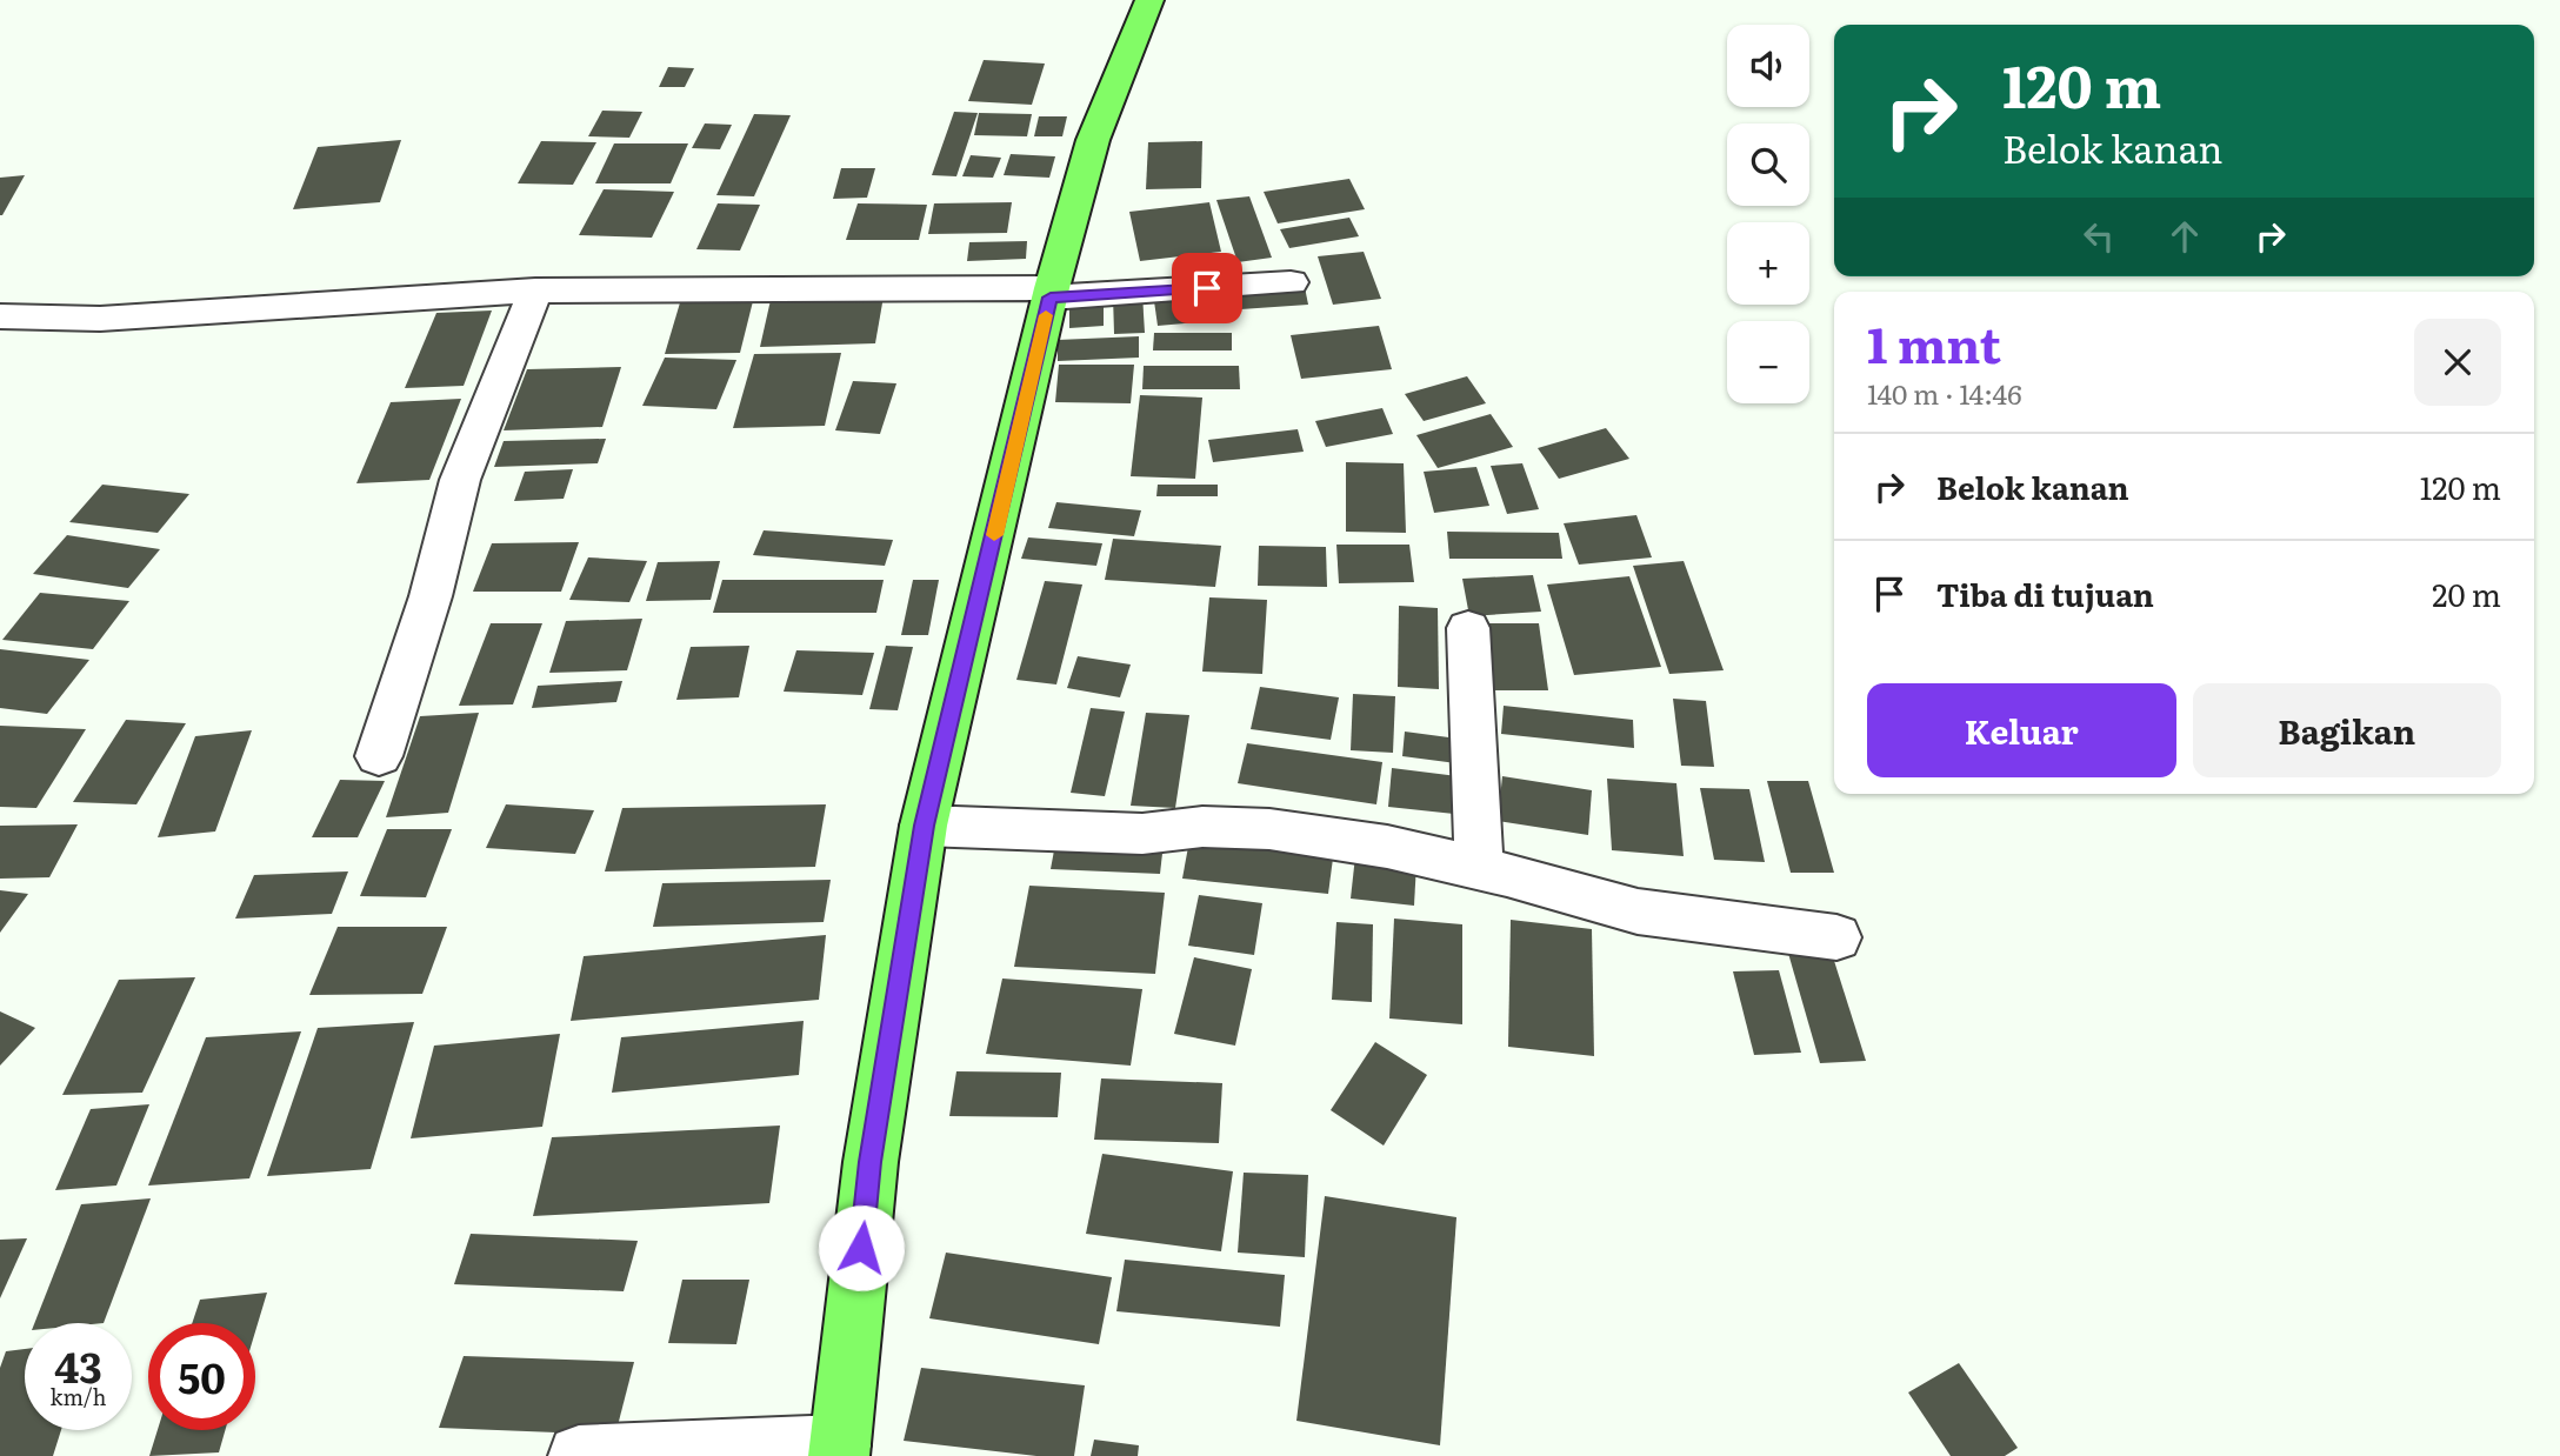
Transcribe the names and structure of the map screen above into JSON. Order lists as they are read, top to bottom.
{
  "page": {
    "map_buttons": ["+", "−"],
    "turn": ["120 m", "Belok kanan"],
    "heading": ["1 mnt", "140 m · 14:46"],
    "list": [
      {
        "name": "Belok kanan",
        "value": "120 m"
      },
      {
        "name": "Tiba di tujuan",
        "value": "20 m"
      }
    ],
    "buttons": ["Keluar", "Bagikan"],
    "speed": "43 km/h",
    "limit": "50"
  }
}
